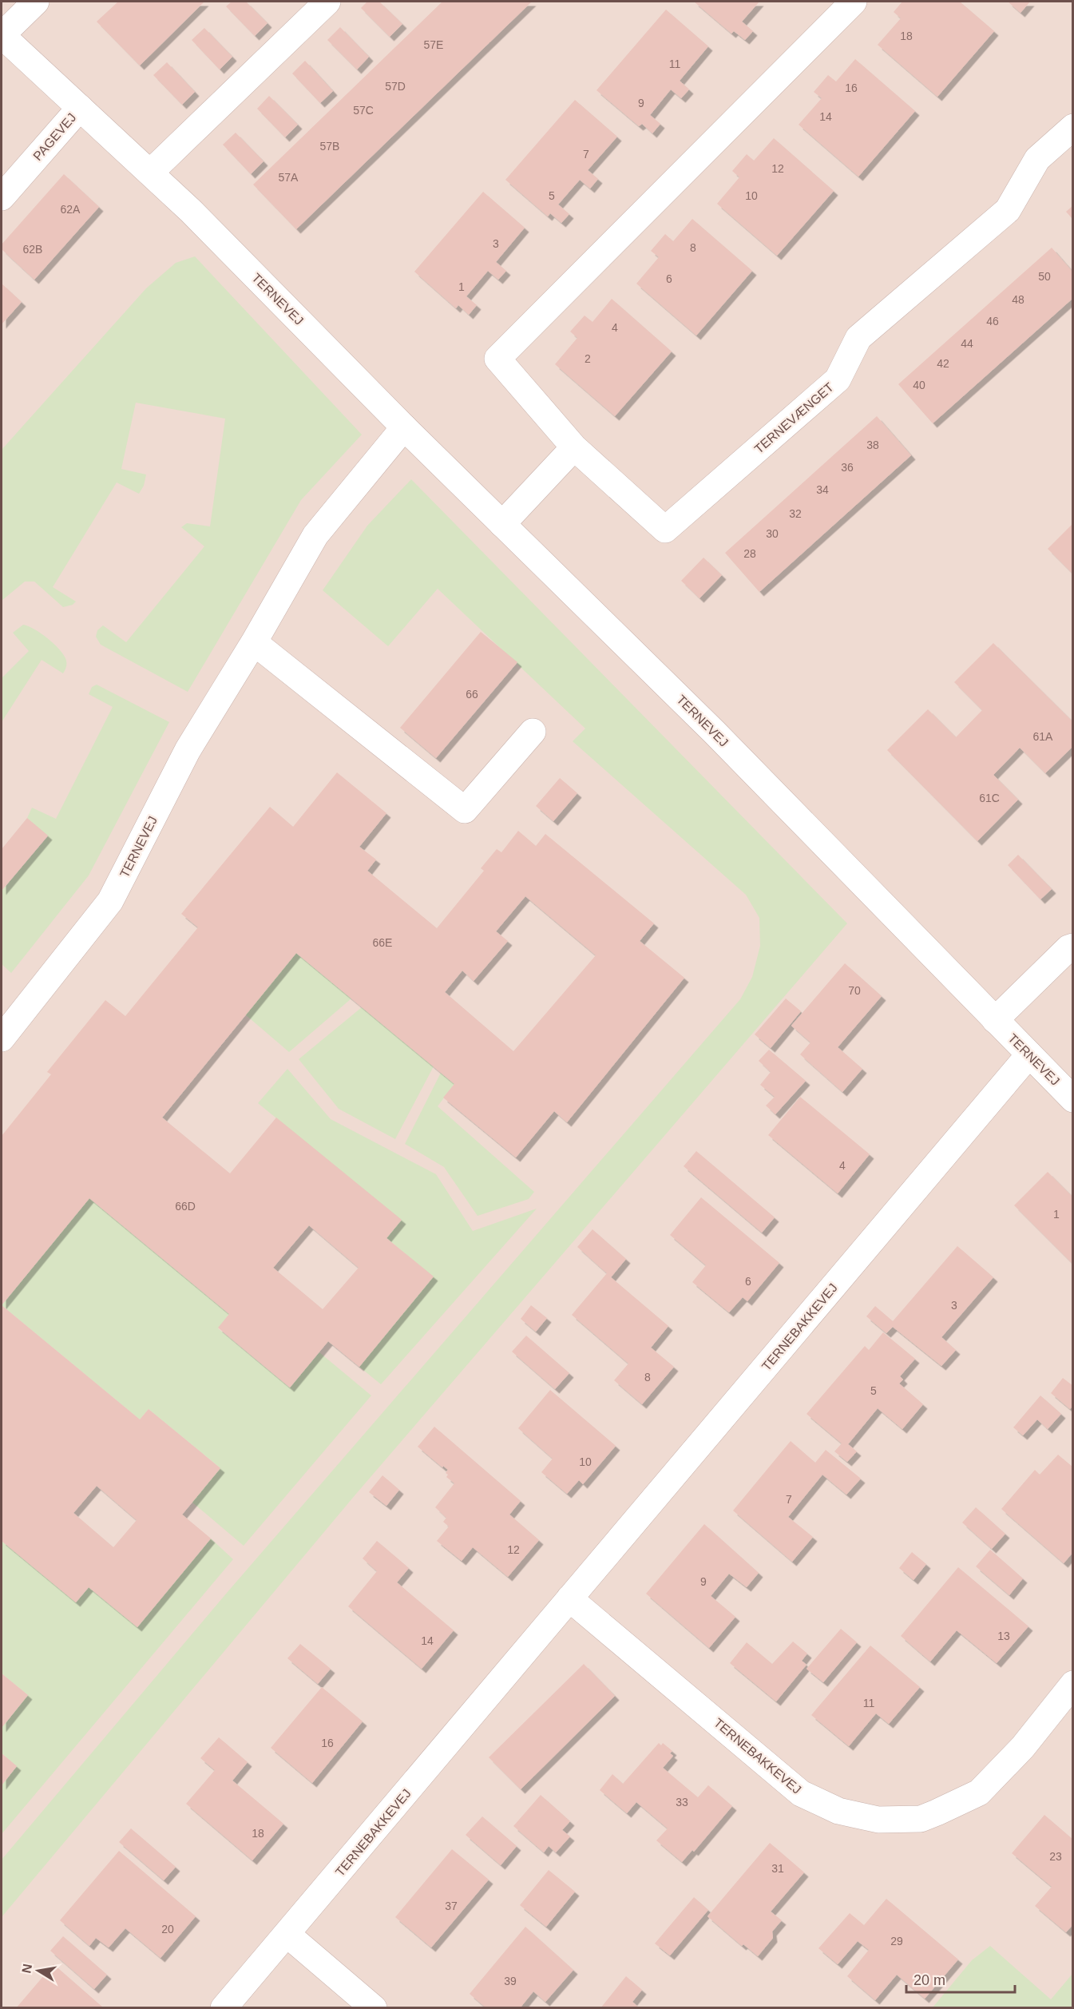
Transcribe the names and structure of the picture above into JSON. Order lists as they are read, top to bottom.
{
  "streets": {
    "street": [
      "PAGEVEJ",
      "TERNEVEJ",
      "TERNEVÆNGET",
      "TERNEBAKKEVEJ"
    ]
  },
  "crossings": [
    ["PAGEVEJ", "TERNEVEJ"],
    ["TERNEVEJ", "TERNEBAKKEVEJ"]
  ],
  "house_numbers": [
    "18",
    "57E",
    "11",
    "57D",
    "16",
    "9",
    "57C",
    "14",
    "57B",
    "7",
    "12",
    "57A",
    "5",
    "10",
    "62A",
    "3",
    "8",
    "62B",
    "50",
    "6",
    "1",
    "48",
    "46",
    "4",
    "44",
    "2",
    "42",
    "40",
    "38",
    "36",
    "34",
    "32",
    "30",
    "28",
    "66",
    "61A",
    "61C",
    "66E",
    "70",
    "4",
    "66D",
    "1",
    "6",
    "3",
    "8",
    "5",
    "10",
    "7",
    "12",
    "9",
    "13",
    "14",
    "11",
    "16",
    "33",
    "18",
    "23",
    "31",
    "37",
    "20",
    "29",
    "39"
  ],
  "scale_bar": "20 m",
  "north": "left"
}
